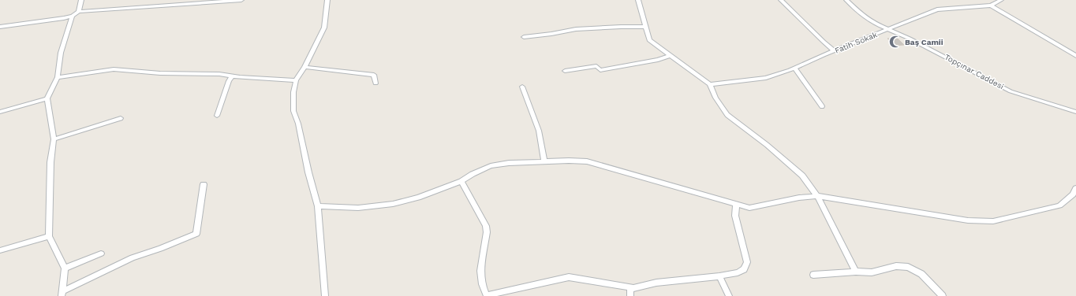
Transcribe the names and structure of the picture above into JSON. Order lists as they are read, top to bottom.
{
  "streets": {
    "street": ["Fatih Sokak", "Topçınar Caddesi"]
  },
  "crossings": [
    ["Fatih Sokak", "Topçınar Caddesi"]
  ],
  "places": {
    "mosque": ["Baş Camii"]
  }
}
